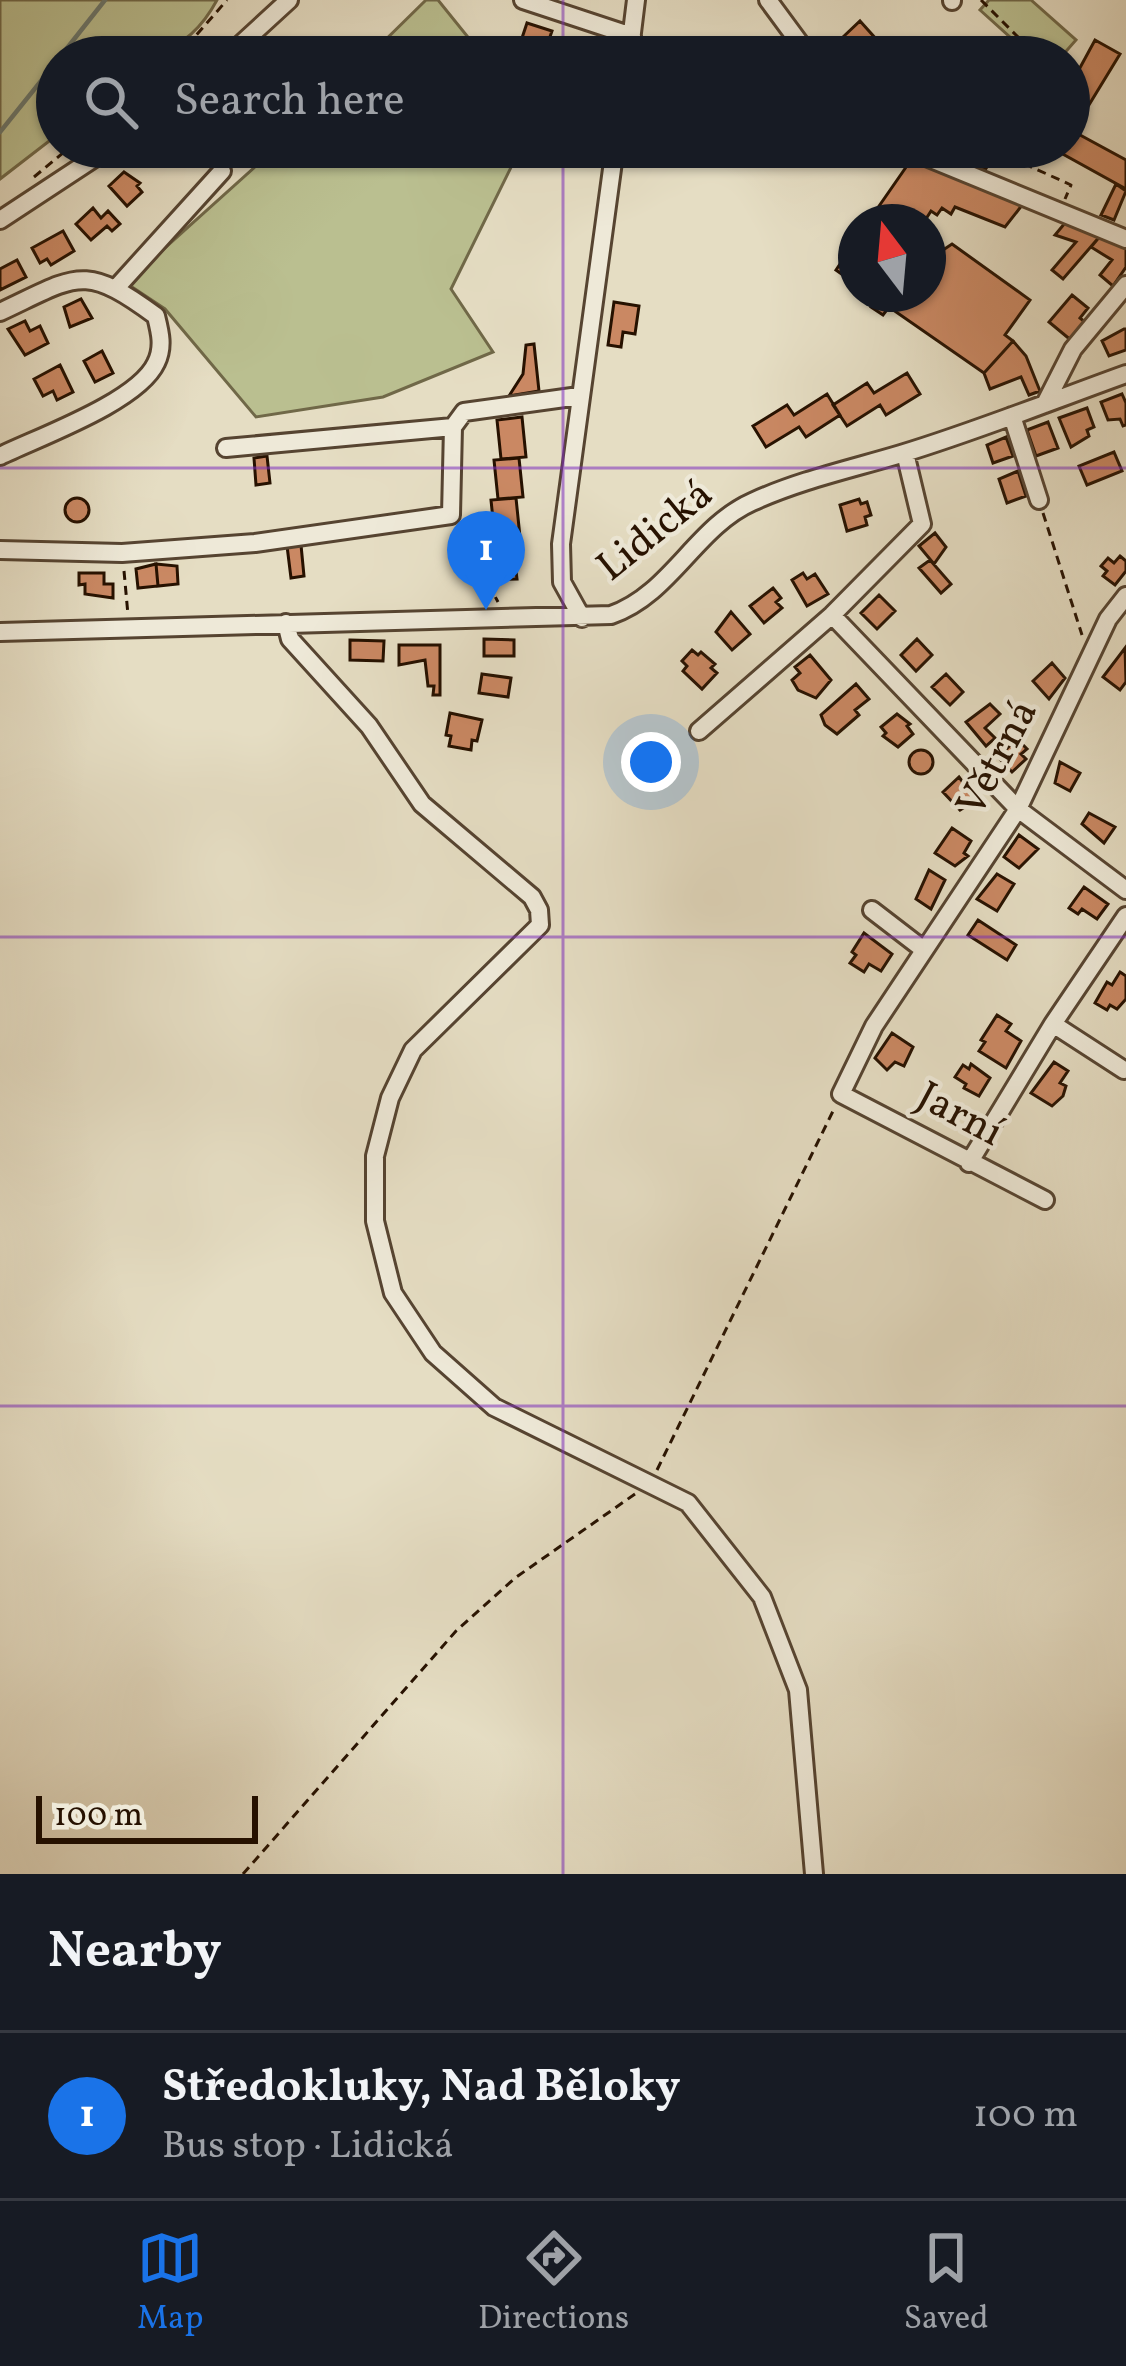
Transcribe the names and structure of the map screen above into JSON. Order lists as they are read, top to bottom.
{
  "streets": {
    "street": ["Lidická", "Větrná", "Jarní"]
  },
  "crossings": [
    ["Větrná", "Jarní"]
  ],
  "scale_bar": "100 m",
  "north": "top",
  "page": {
    "search": "Search here",
    "pins": "1",
    "scale": "100 m",
    "heading": "Nearby",
    "list": [
      {
        "mark": "1",
        "name": "Středokluky, Nad Běloky",
        "note": "Bus stop · Lidická",
        "value": "100 m"
      }
    ],
    "nav": ["Map", "Directions", "Saved"]
  }
}
